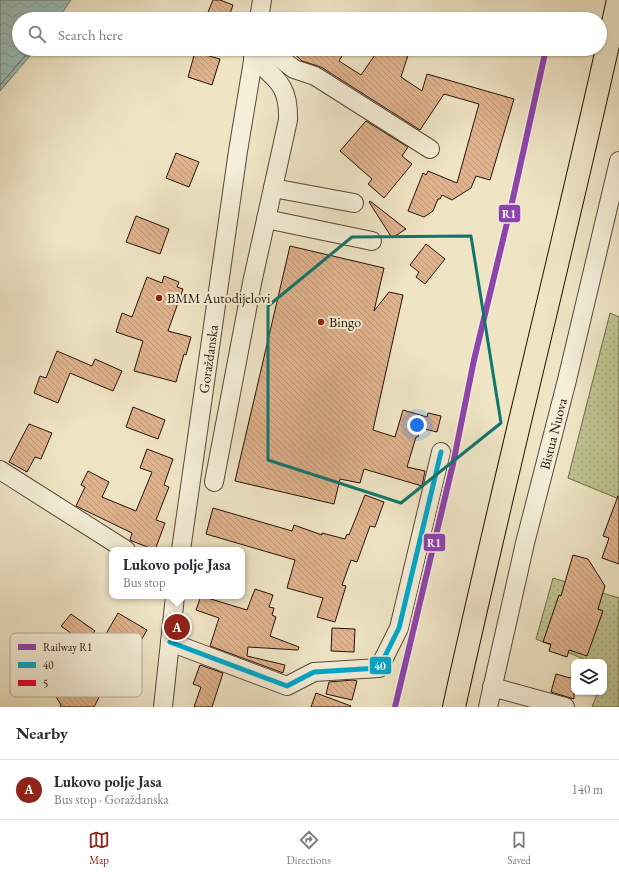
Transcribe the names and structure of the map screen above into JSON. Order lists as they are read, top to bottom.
{
  "streets": {
    "street": ["Goraždanska", "Bistua Nuova"]
  },
  "places": ["BMM Autodijelovi", "Bingo"],
  "lines": ["rail line R1", "transit line 40"],
  "legend": ["Railway R1", "40", "5"],
  "page": {
    "search": "Search here",
    "popup": ["Lukovo polje Jasa", "Bus stop"],
    "pins": "A",
    "heading": "Nearby",
    "list": [
      {
        "mark": "A",
        "name": "Lukovo polje Jasa",
        "note": "Bus stop · Goraždanska",
        "value": "140 m"
      }
    ],
    "nav": ["Map", "Directions", "Saved"]
  }
}
